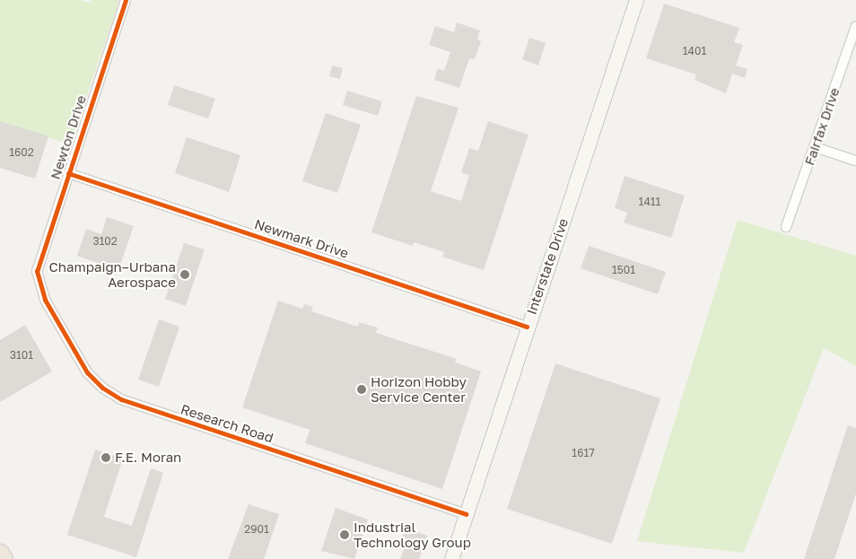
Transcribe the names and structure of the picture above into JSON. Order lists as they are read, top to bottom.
{
  "streets": {
    "main road": ["Interstate Drive"],
    "street": [
      "Fairfax Drive",
      "Newton Drive",
      "Newmark Drive",
      "Research Road"
    ]
  },
  "crossings": [
    ["Newton Drive", "Newmark Drive"],
    ["Newton Drive", "Research Road"],
    ["Newmark Drive", "Interstate Drive"],
    ["Interstate Drive", "Research Road"]
  ],
  "places": [
    "Champaign–Urbana Aerospace",
    "Horizon Hobby Service Center",
    "F.E. Moran",
    "Industrial Technology Group"
  ],
  "house_numbers": [
    "1401",
    "1602",
    "1411",
    "3102",
    "1501",
    "3101",
    "1617",
    "2901"
  ]
}
